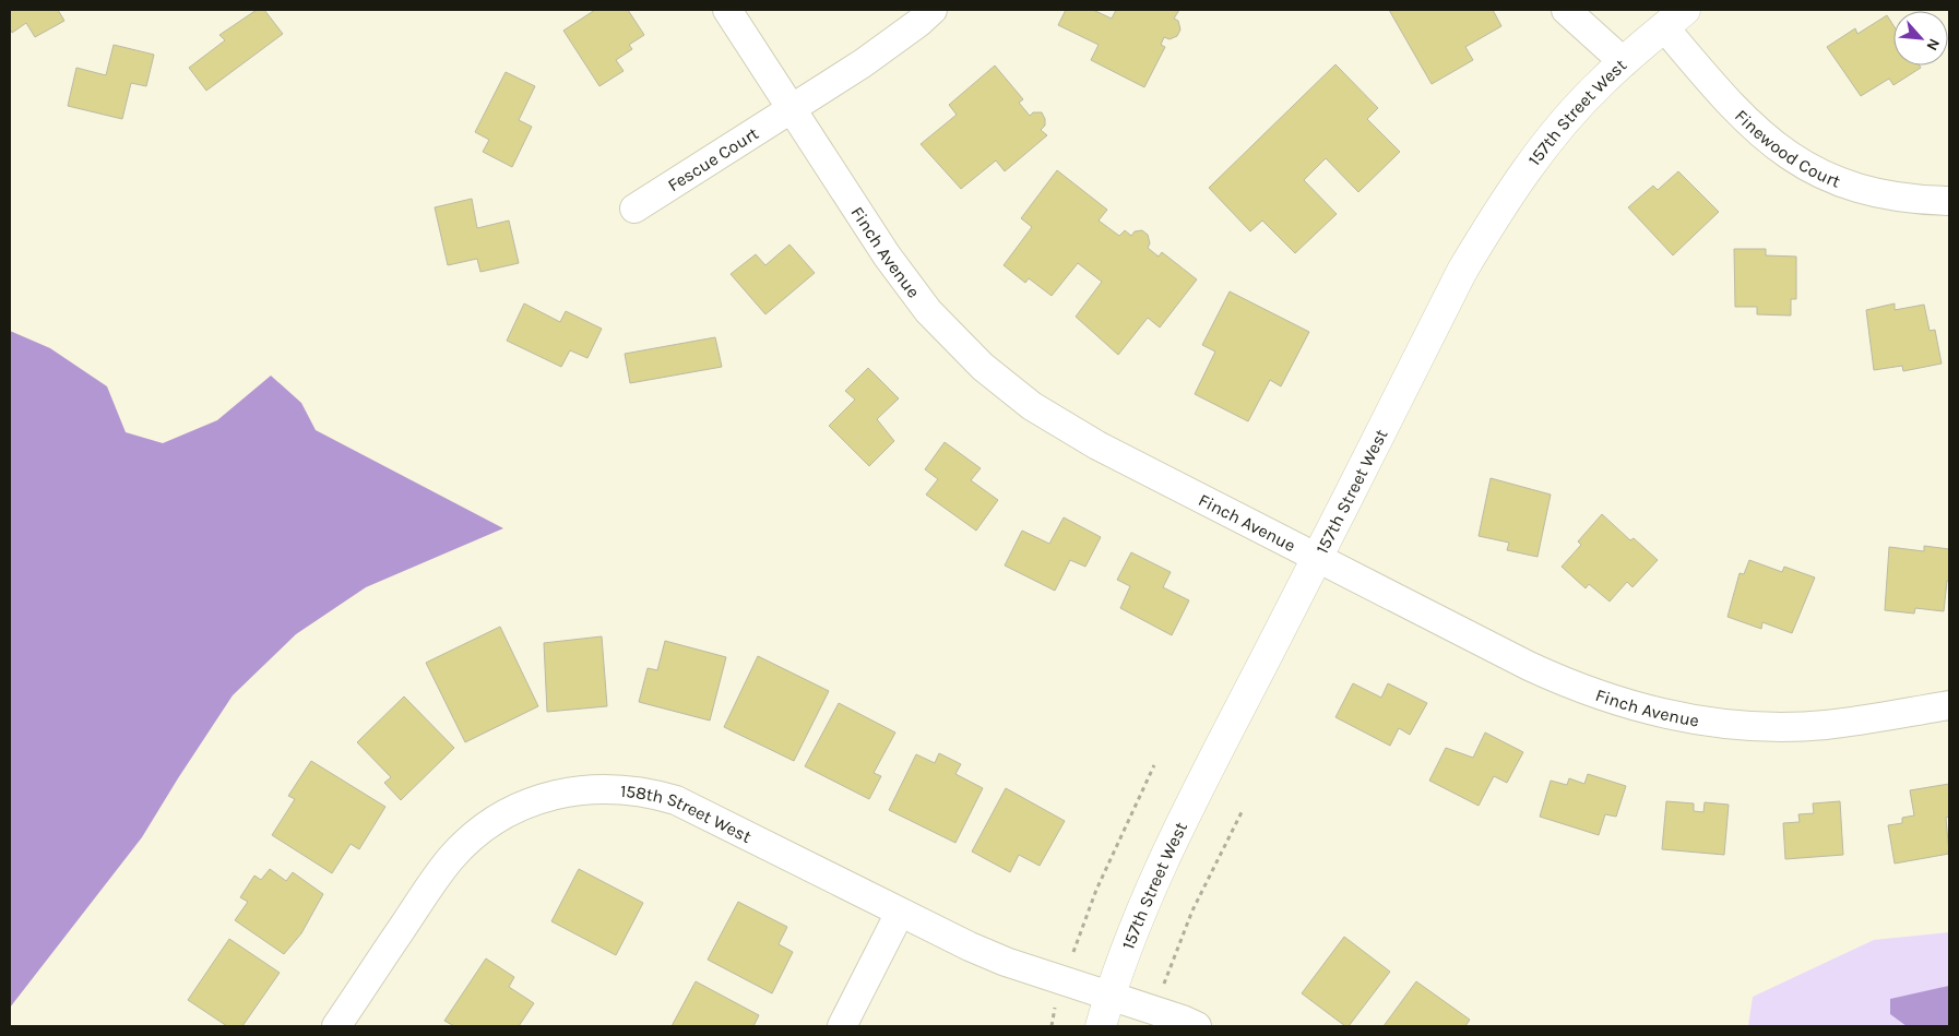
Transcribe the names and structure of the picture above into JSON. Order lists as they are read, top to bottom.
{
  "streets": {
    "street": [
      "157th Street West",
      "Finewood Court",
      "Fescue Court",
      "Finch Avenue",
      "158th Street West"
    ]
  },
  "crossings": [
    ["157th Street West", "Finewood Court"],
    ["157th Street West", "Finch Avenue"],
    ["157th Street West", "158th Street West"],
    ["Fescue Court", "Finch Avenue"]
  ],
  "north": "bottom right"
}
